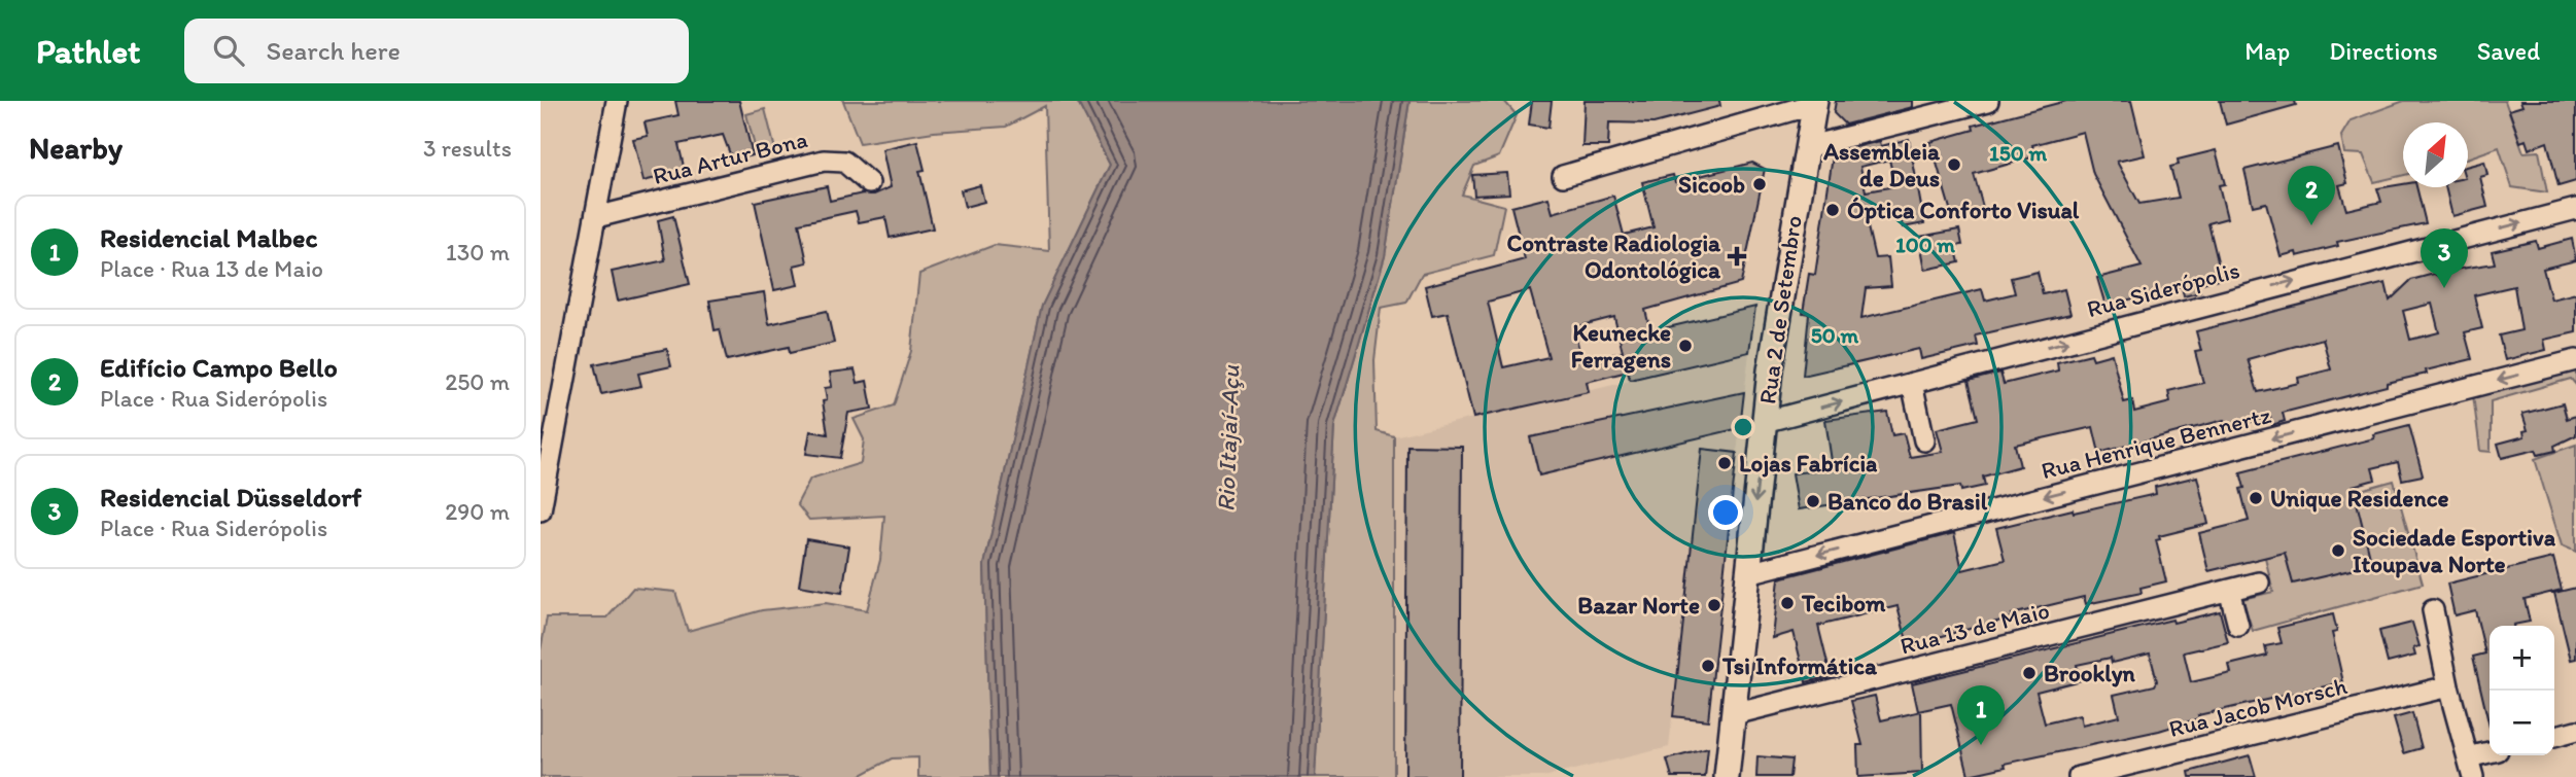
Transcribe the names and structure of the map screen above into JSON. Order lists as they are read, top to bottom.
{
  "streets": {
    "main road": ["Rua 2 de Setembro"],
    "street": [
      "Rua Artur Bona",
      "Rua Siderópolis",
      "Rua Henrique Bennertz",
      "Rua 13 de Maio",
      "Rua Jacob Morsch"
    ]
  },
  "crossings": [
    ["Rua Siderópolis", "Rua 2 de Setembro"],
    ["Rua 2 de Setembro", "Rua Henrique Bennertz"],
    ["Rua 2 de Setembro", "Rua 13 de Maio"]
  ],
  "one_way": ["Rua Siderópolis", "Rua Henrique Bennertz"],
  "water": ["Rio Itajaí-Açu"],
  "places": {
    "other": [
      "Assembleia de Deus",
      "Sicoob",
      "Óptica Conforto Visual",
      "Keunecke Ferragens",
      "Lojas Fabrícia",
      "Unique Residence",
      "Banco do Brasil",
      "Sociedade Esportiva Itoupava Norte",
      "Tecibom",
      "Bazar Norte",
      "Tsi Informática",
      "Brooklyn"
    ],
    "health": ["Contraste Radiologia Odontológica"]
  },
  "north": "top right",
  "page": {
    "header": "Pathlet",
    "search": "Search here",
    "nav": ["Map", "Directions", "Saved"],
    "heading": ["Nearby", "3 results"],
    "pins": ["2", "3", "1"],
    "list": [
      {
        "mark": "1",
        "name": "Residencial Malbec",
        "note": "Place · Rua 13 de Maio",
        "value": "130 m"
      },
      {
        "mark": "2",
        "name": "Edifício Campo Bello",
        "note": "Place · Rua Siderópolis",
        "value": "250 m"
      },
      {
        "mark": "3",
        "name": "Residencial Düsseldorf",
        "note": "Place · Rua Siderópolis",
        "value": "290 m"
      }
    ],
    "map_buttons": ["+", "−"]
  },
  "rings": ["150 m", "100 m", "50 m"]
}
